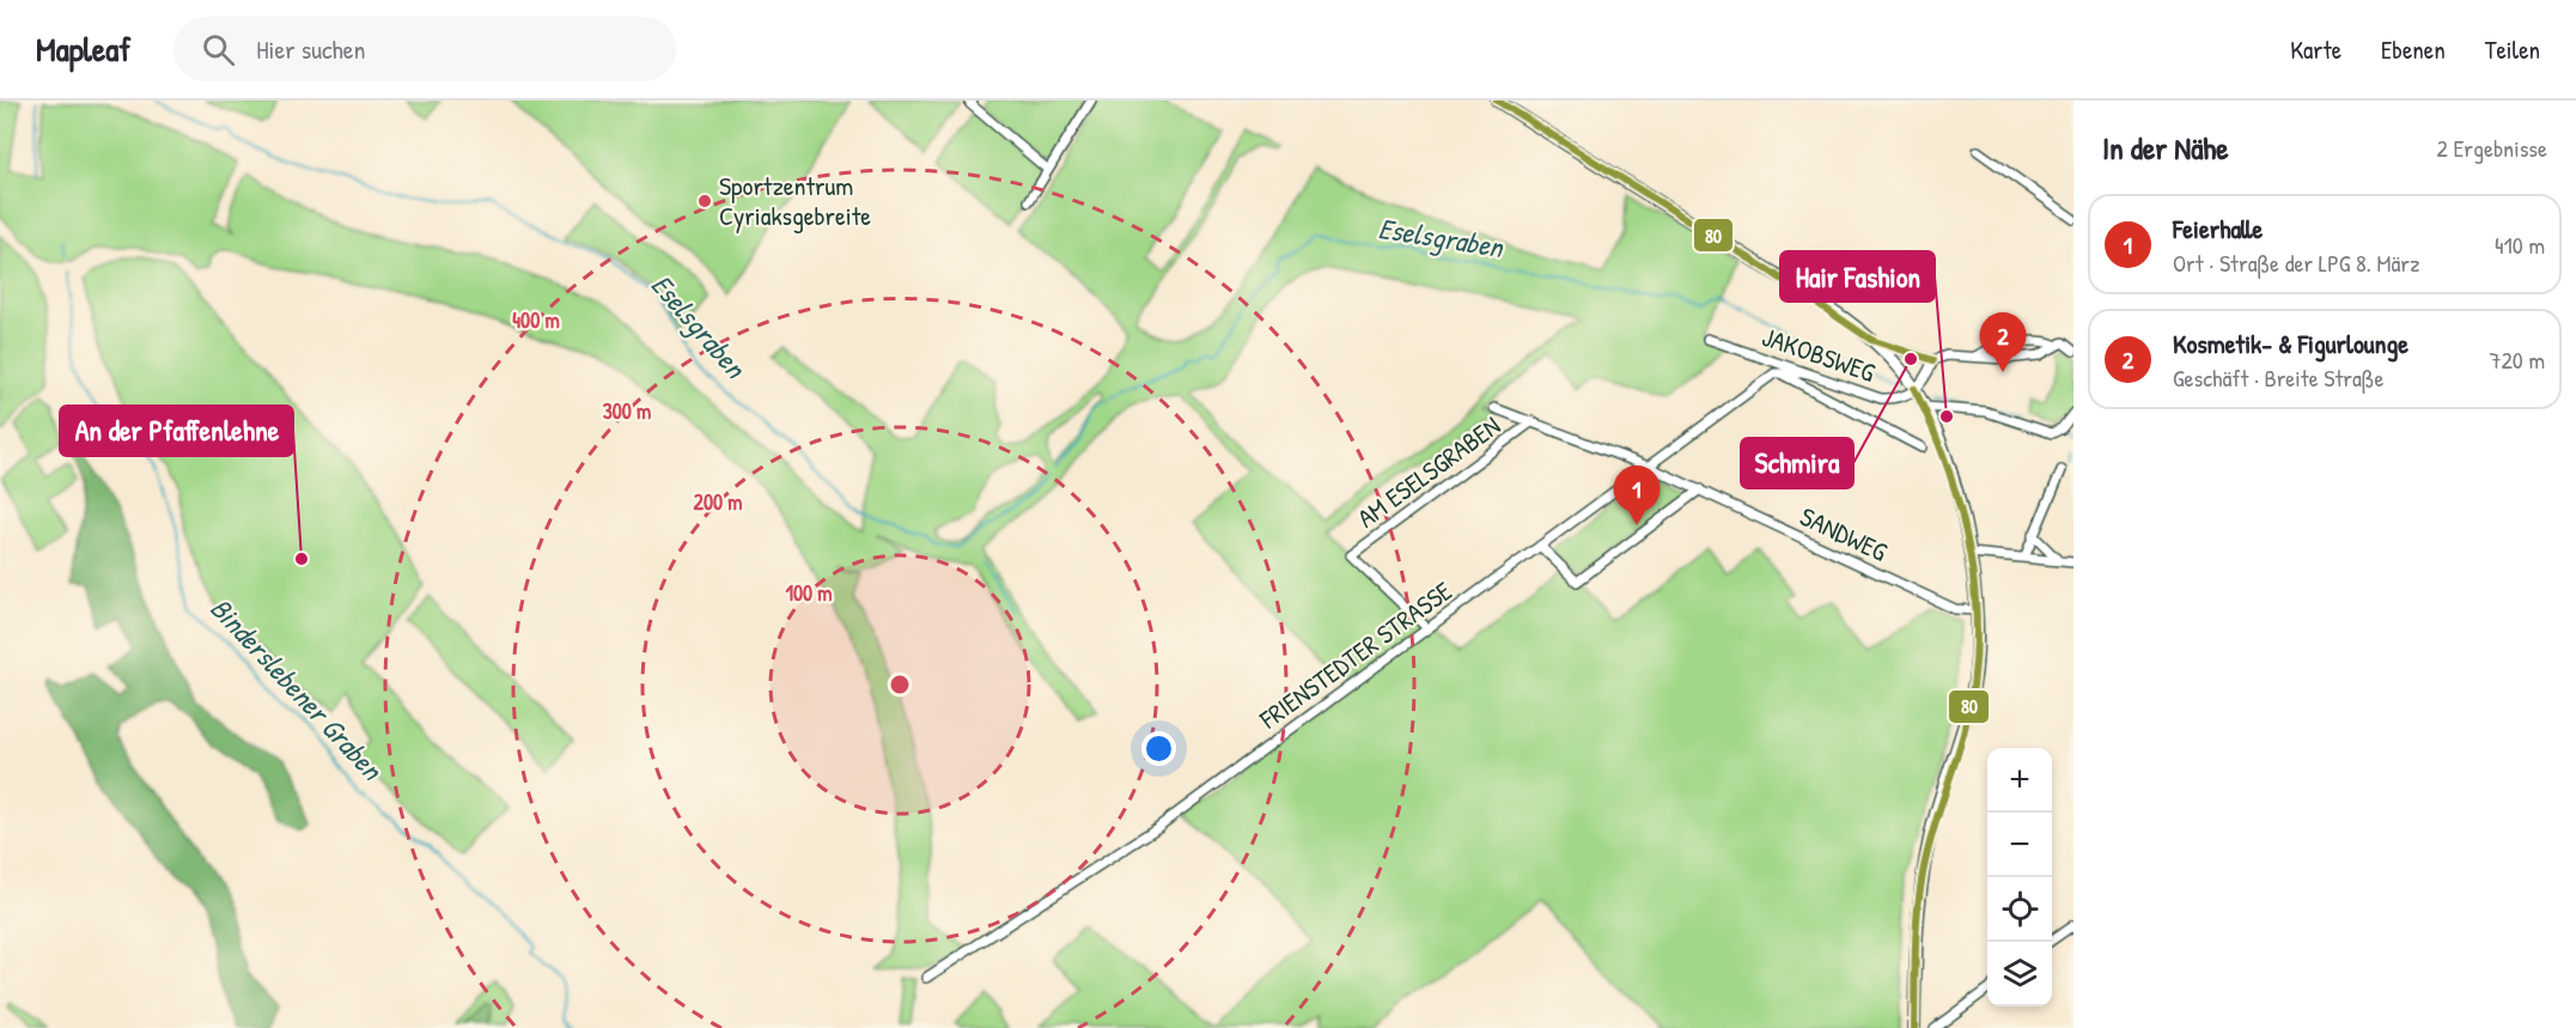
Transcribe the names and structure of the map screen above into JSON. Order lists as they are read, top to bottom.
{
  "streets": {
    "street": [
      "JAKOBSWEG",
      "AM ESELSGRABEN",
      "SANDWEG",
      "FRIENSTEDTER STRASSE"
    ]
  },
  "crossings": [
    ["AM ESELSGRABEN", "SANDWEG"],
    ["AM ESELSGRABEN", "FRIENSTEDTER STRASSE"],
    ["SANDWEG", "FRIENSTEDTER STRASSE"]
  ],
  "water": ["Eselsgraben", "Binderslebener Graben"],
  "places": [
    "Sportzentrum Cyriaksgebreite",
    "Schmira",
    "Hair Fashion",
    "An der Pfaffenlehne"
  ],
  "lines": ["transit line 80"],
  "page": {
    "header": "Mapleaf",
    "search": "Hier suchen",
    "nav": ["Karte", "Ebenen", "Teilen"],
    "heading": ["In der Nähe", "2 Ergebnisse"],
    "list": [
      {
        "mark": "1",
        "name": "Feierhalle",
        "note": "Ort · Straße der LPG 8. März",
        "value": "410 m"
      },
      {
        "mark": "2",
        "name": "Kosmetik- & Figurlounge",
        "note": "Geschäft · Breite Straße",
        "value": "720 m"
      }
    ],
    "pins": ["2", "1"],
    "map_buttons": ["+", "−"]
  },
  "rings": [
    "400 m",
    "300 m",
    "200 m",
    "100 m"
  ]
}
